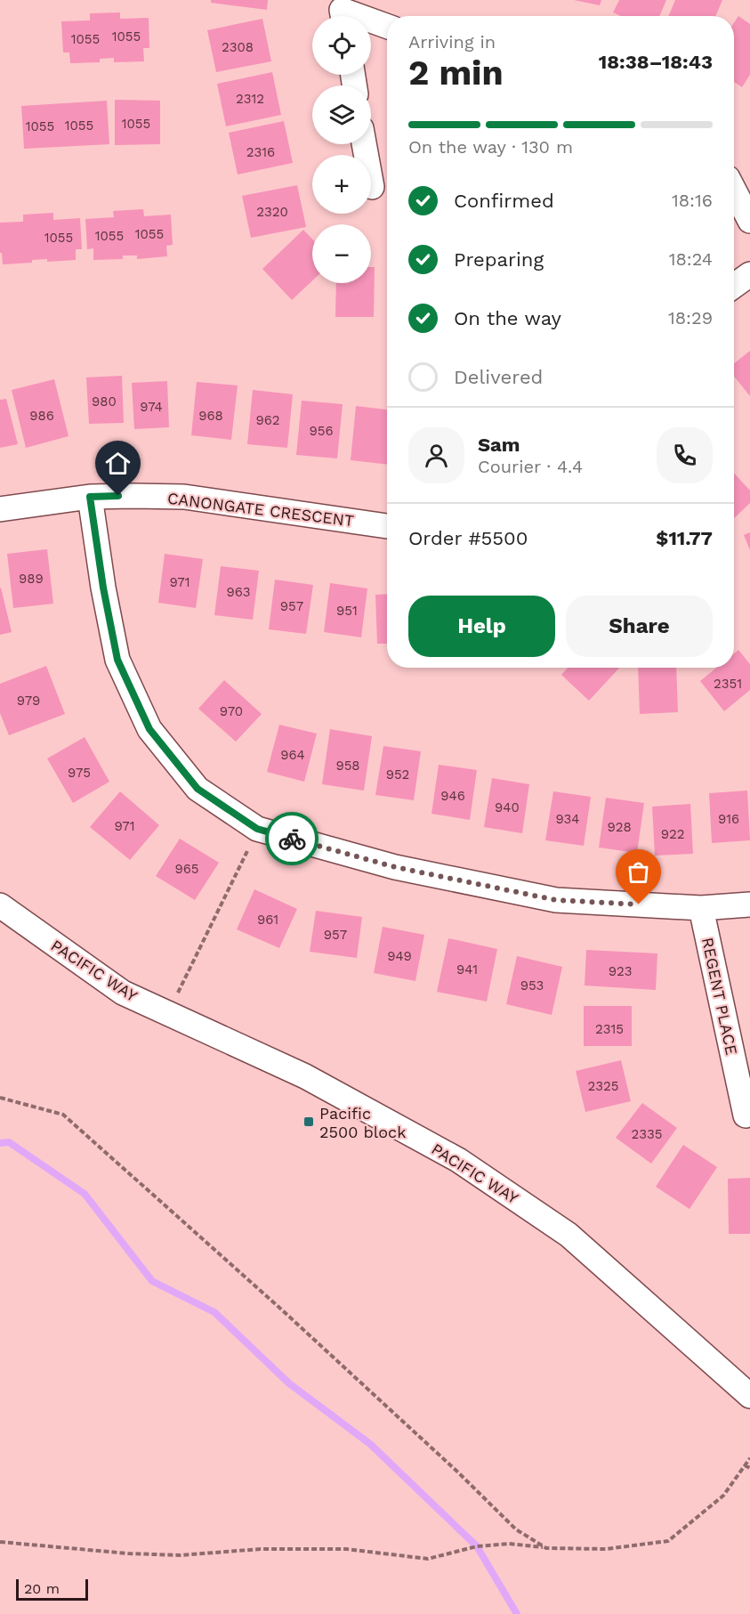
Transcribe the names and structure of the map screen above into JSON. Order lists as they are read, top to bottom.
{
  "streets": {
    "street": ["CANONGATE CRESCENT", "PACIFIC WAY", "REGENT PLACE"]
  },
  "places": {
    "transit": ["Pacific 2500 block"]
  },
  "house_numbers": [
    "1055",
    "1055",
    "2308",
    "2312",
    "1055",
    "1055",
    "1055",
    "2316",
    "2320",
    "1055",
    "1055",
    "1055",
    "980",
    "974",
    "986",
    "968",
    "962",
    "956",
    "989",
    "971",
    "963",
    "957",
    "951",
    "2351",
    "979",
    "970",
    "964",
    "958",
    "975",
    "952",
    "946",
    "940",
    "934",
    "916",
    "971",
    "928",
    "922",
    "965",
    "961",
    "957",
    "949",
    "941",
    "923",
    "953",
    "2315",
    "2325",
    "2335"
  ],
  "scale_bar": "20 m",
  "page": {
    "map_buttons": ["+", "−"],
    "heading": ["2 min", "Arriving in", "18:38–18:43"],
    "panel": [
      "Sam",
      "Courier · 4.4",
      "Order #5500",
      "$11.77"
    ],
    "bar": "On the way · 130 m",
    "list": [
      ["Confirmed", "18:16"],
      ["Preparing", "18:24"],
      ["On the way", "18:29"],
      "Delivered"
    ],
    "buttons": ["Help", "Share"],
    "scale": "20 m"
  }
}
